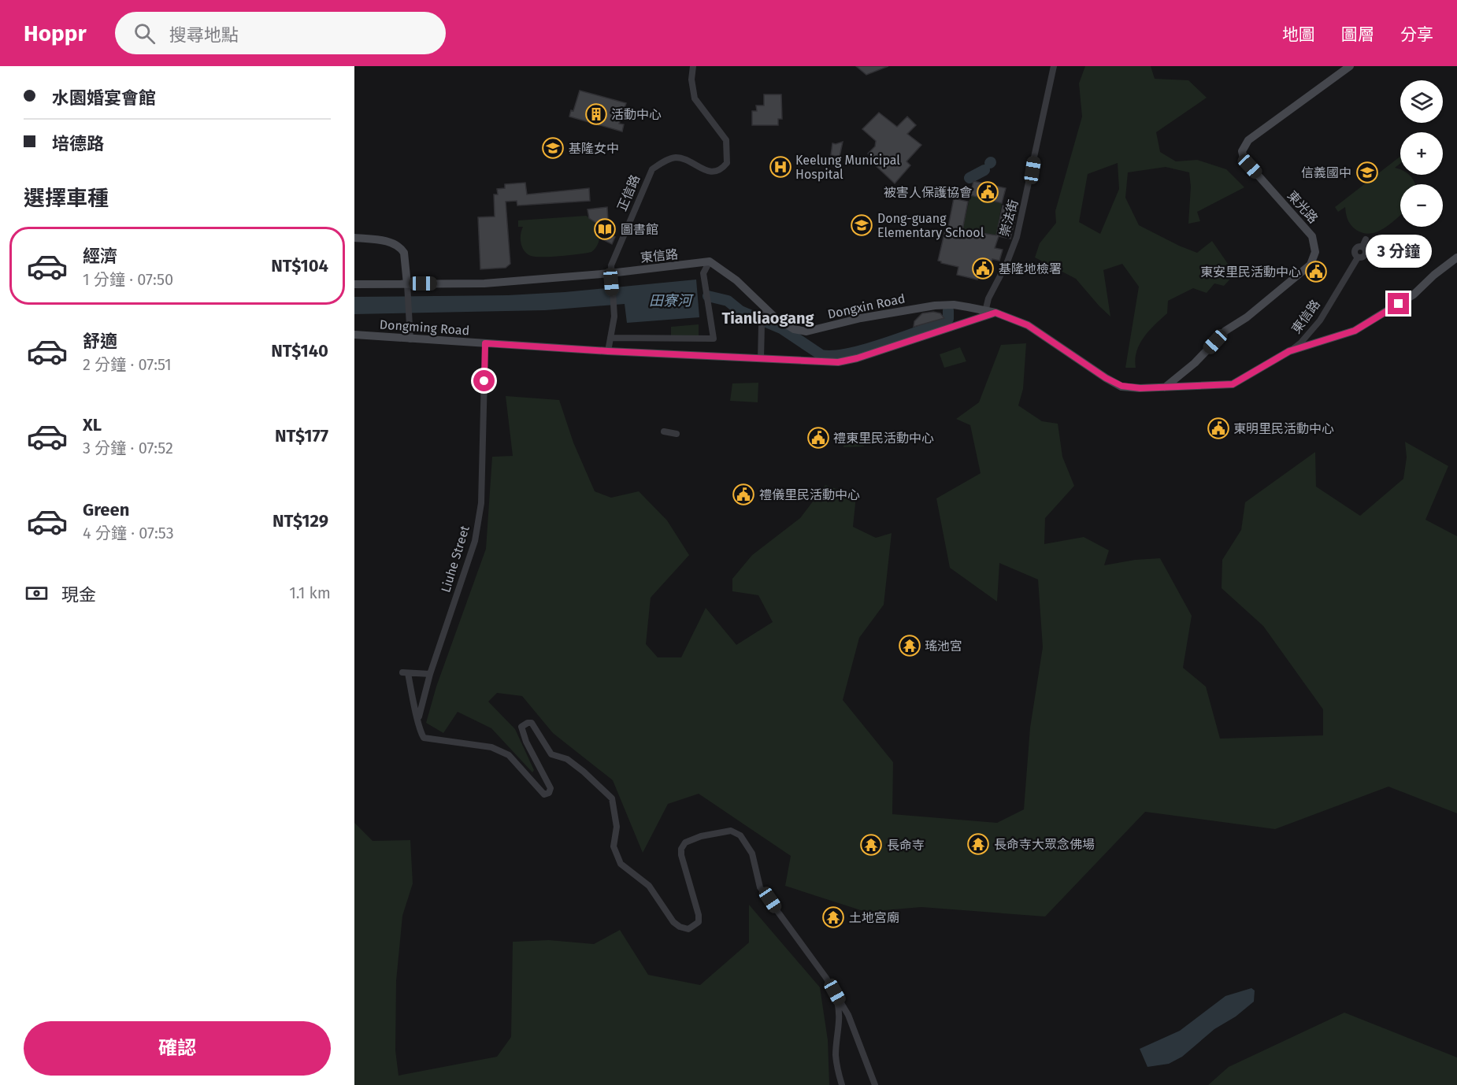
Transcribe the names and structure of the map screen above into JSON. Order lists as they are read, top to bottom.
{
  "streets": {
    "main road": [
      "東光路",
      "東信路",
      "Dongxin Road",
      "Dongming Road"
    ],
    "street": ["正信路", "崇法街", "Liuhe Street"]
  },
  "crossings": [
    ["正信路", "東信路"],
    ["東光路", "東信路"],
    ["崇法街", "Dongxin Road"],
    ["崇法街", "Dongming Road"],
    ["東信路", "Dongxin Road"],
    ["東信路", "Dongming Road"],
    ["Dongxin Road", "Dongming Road"],
    ["Dongming Road", "Liuhe Street"]
  ],
  "districts": ["Tianliaogang"],
  "water": ["田寮河"],
  "places": {
    "building": ["活動中心"],
    "school or university": ["基隆女中", "信義國中", "Dong-guang Elementary School"],
    "hospital": ["Keelung Municipal Hospital"],
    "public building": [
      "被害人保護協會",
      "基隆地檢署",
      "東安里民活動中心",
      "東明里民活動中心",
      "禮東里民活動中心",
      "禮儀里民活動中心"
    ],
    "library": ["圖書館"],
    "temple": [
      "瑤池宮",
      "長命寺大眾念佛場",
      "長命寺",
      "土地宮廟"
    ]
  },
  "page": {
    "header": "Hoppr",
    "search": "搜尋地點",
    "nav": ["地圖", "圖層", "分享"],
    "banner": ["水園婚宴會館", "培德路"],
    "map_buttons": ["+", "−"],
    "heading": "選擇車種",
    "list": [
      {
        "name": "經濟",
        "note": "1 分鐘 · 07:50",
        "value": "NT$104"
      },
      {
        "name": "舒適",
        "note": "2 分鐘 · 07:51",
        "value": "NT$140"
      },
      {
        "name": "XL",
        "note": "3 分鐘 · 07:52",
        "value": "NT$177"
      },
      {
        "name": "Green",
        "note": "4 分鐘 · 07:53",
        "value": "NT$129"
      }
    ],
    "bubble": "3 分鐘",
    "pay": ["現金", "1.1 km"],
    "buttons": "確認"
  }
}
